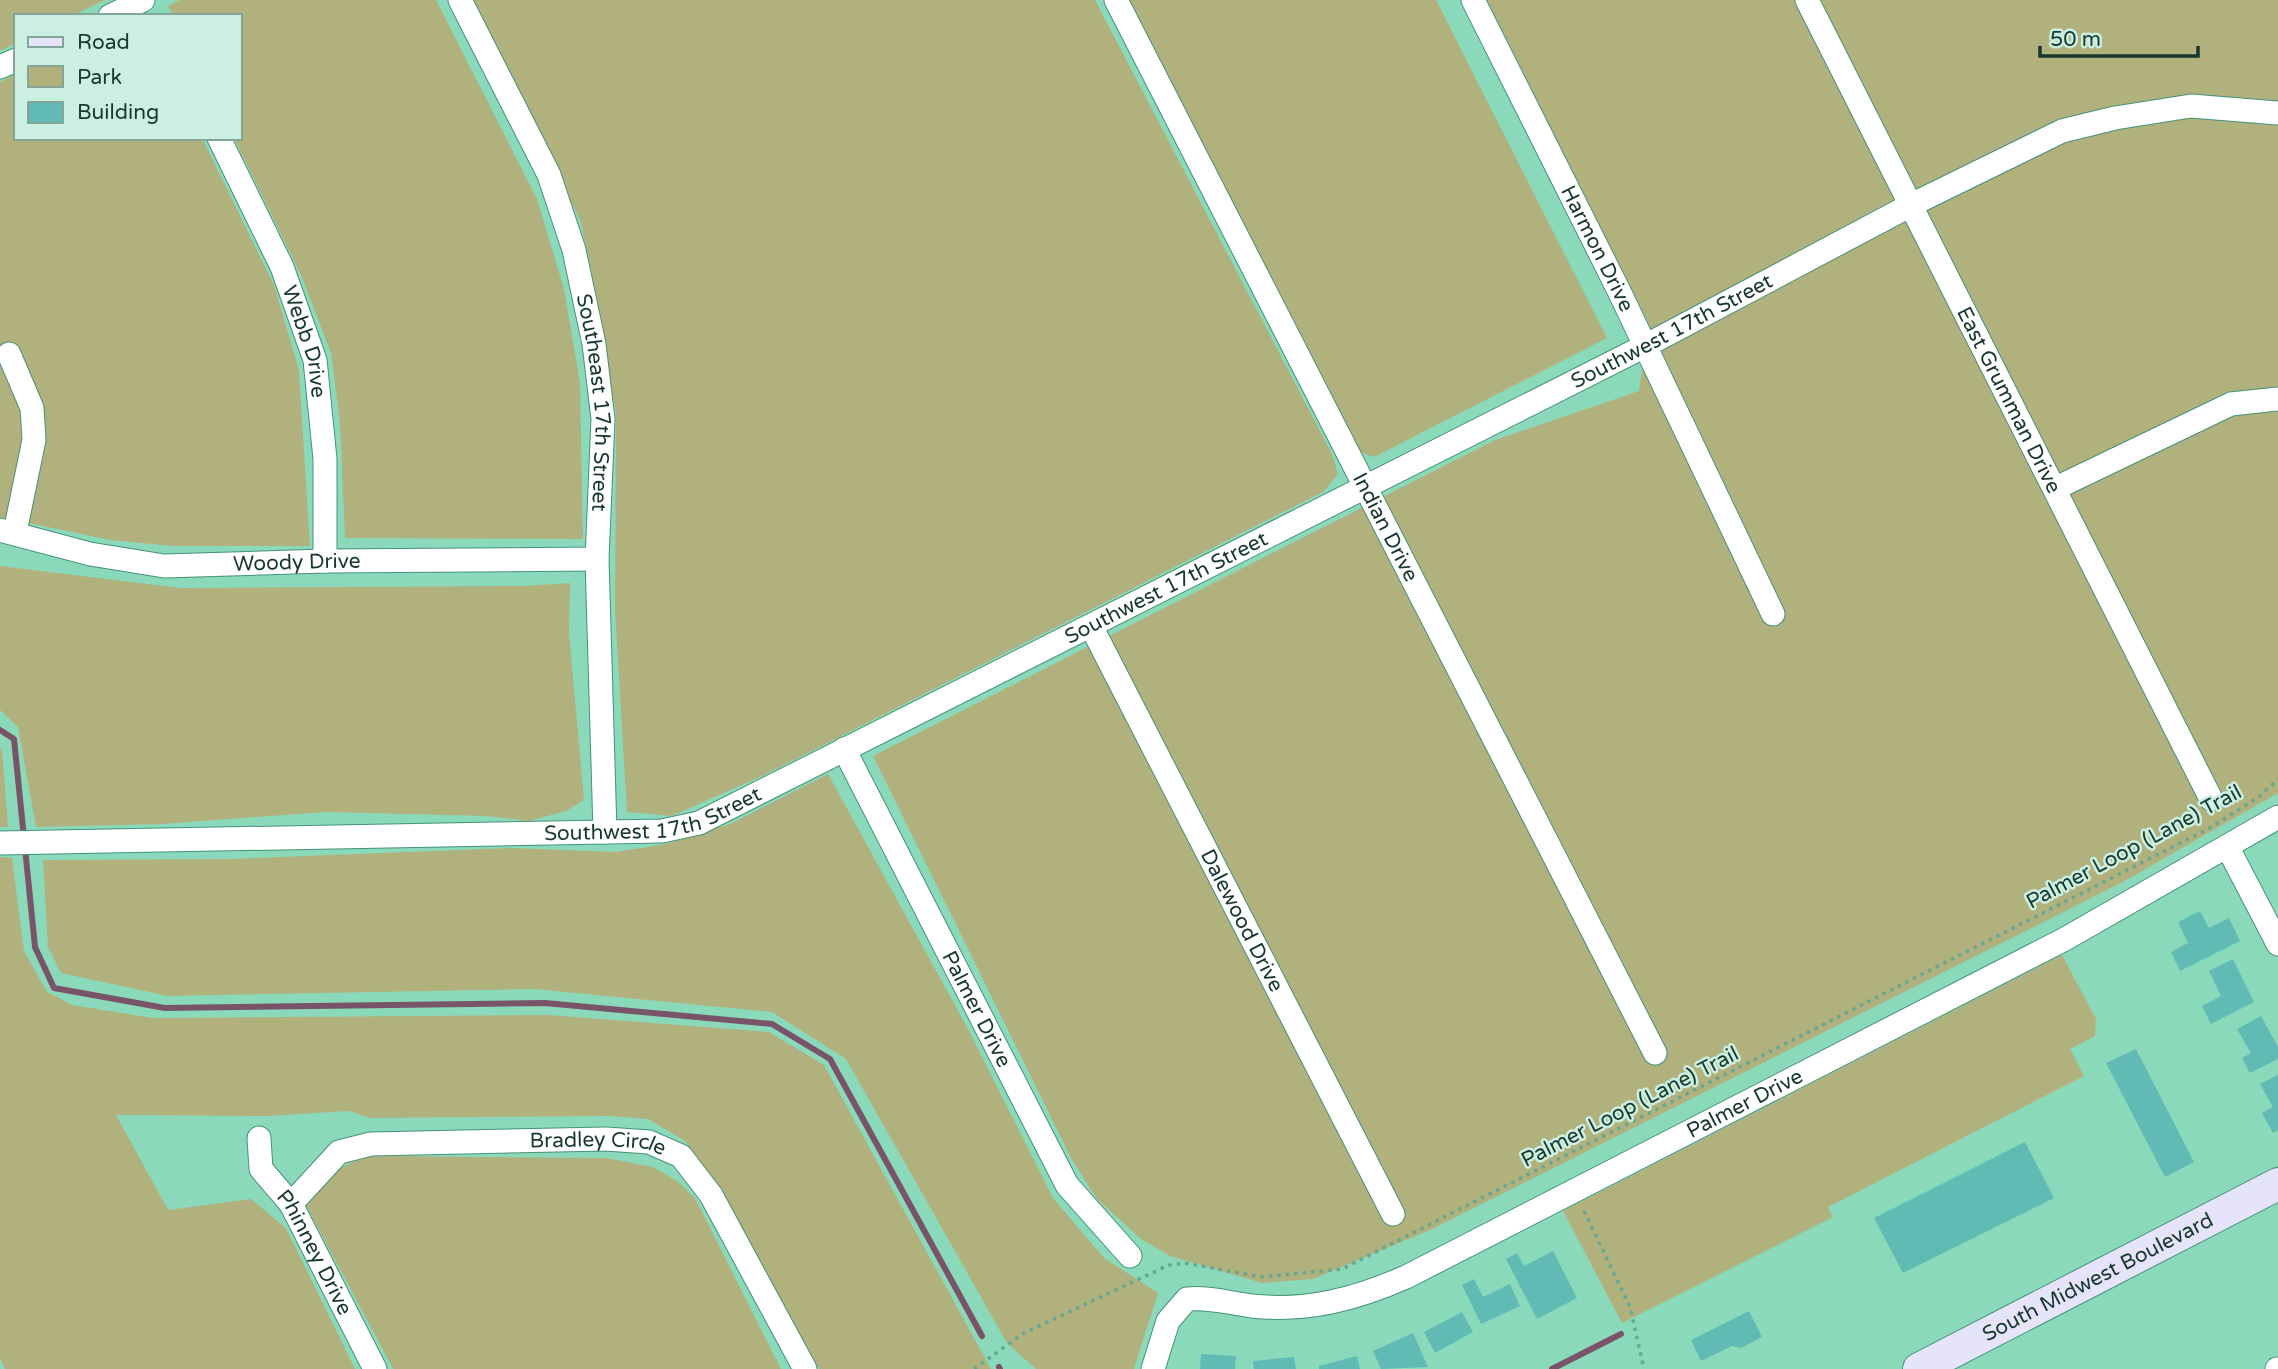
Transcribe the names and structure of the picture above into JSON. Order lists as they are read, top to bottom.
{
  "streets": {
    "main road": ["South Midwest Boulevard"],
    "street": [
      "Harmon Drive",
      "Southwest 17th Street",
      "Webb Drive",
      "East Grumman Drive",
      "Southeast 17th Street",
      "Indian Drive",
      "Woody Drive",
      "Dalewood Drive",
      "Palmer Drive",
      "Bradley Circle",
      "Phinney Drive"
    ],
    "path": ["Palmer Loop (Lane) Trail"]
  },
  "crossings": [
    ["Harmon Drive", "Southwest 17th Street"],
    ["Southwest 17th Street", "East Grumman Drive"],
    ["Southwest 17th Street", "Southeast 17th Street"],
    ["Southwest 17th Street", "Indian Drive"],
    ["Southwest 17th Street", "Dalewood Drive"],
    ["Southwest 17th Street", "Palmer Drive"],
    ["Webb Drive", "Woody Drive"],
    ["Southeast 17th Street", "Woody Drive"],
    ["Bradley Circle", "Phinney Drive"]
  ],
  "legend": ["Road", "Park", "Building"],
  "scale_bar": "50 m"
}
